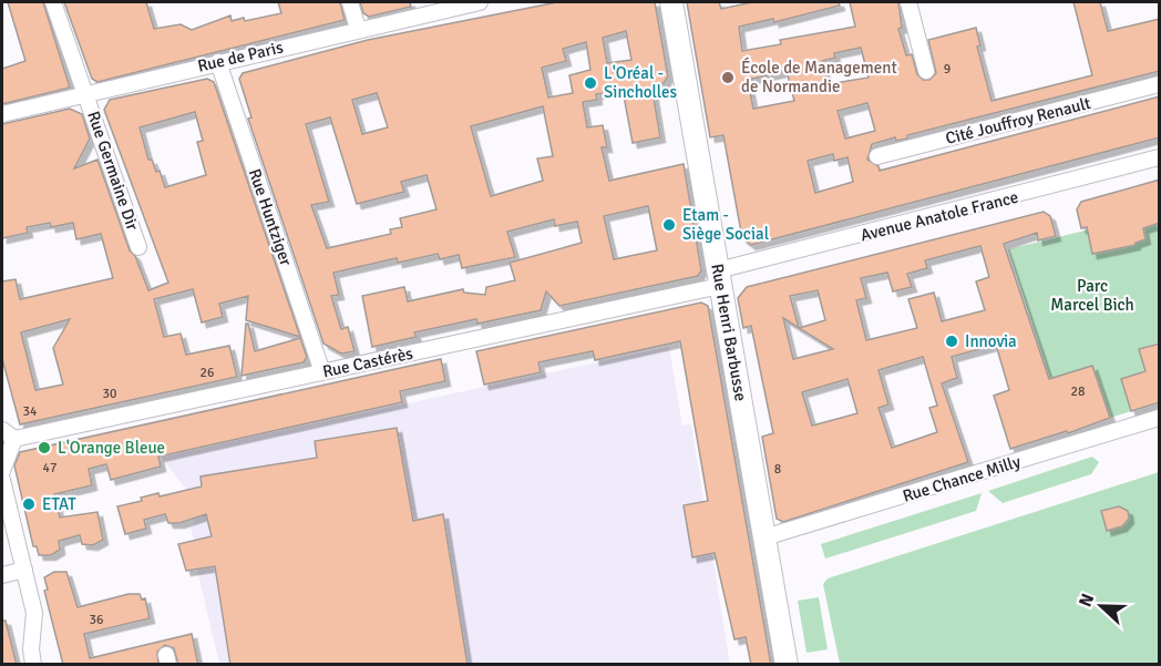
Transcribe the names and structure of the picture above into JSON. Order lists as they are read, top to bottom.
{
  "streets": {
    "street": [
      "Rue de Paris",
      "Cité Jouffroy Renault",
      "Rue Germaine Dir",
      "Avenue Anatole France",
      "Rue Huntziger",
      "Rue Henri Barbusse",
      "Rue Castérès",
      "Rue Chance Milly"
    ]
  },
  "crossings": [
    ["Rue de Paris", "Rue Germaine Dir"],
    ["Rue de Paris", "Rue Huntziger"],
    ["Avenue Anatole France", "Rue Henri Barbusse"],
    ["Avenue Anatole France", "Rue Castérès"],
    ["Rue Huntziger", "Rue Castérès"],
    ["Rue Henri Barbusse", "Rue Castérès"],
    ["Rue Henri Barbusse", "Rue Chance Milly"]
  ],
  "parks": ["Parc Marcel Bich"],
  "places": [
    "École de Management de Normandie",
    "L'Oréal - Sincholles",
    "Etam - Siège Social",
    "Innovia",
    "L'Orange Bleue",
    "ETAT"
  ],
  "house_numbers": [
    "9",
    "26",
    "28",
    "30",
    "34",
    "47",
    "8",
    "36"
  ],
  "north": "left"
}
